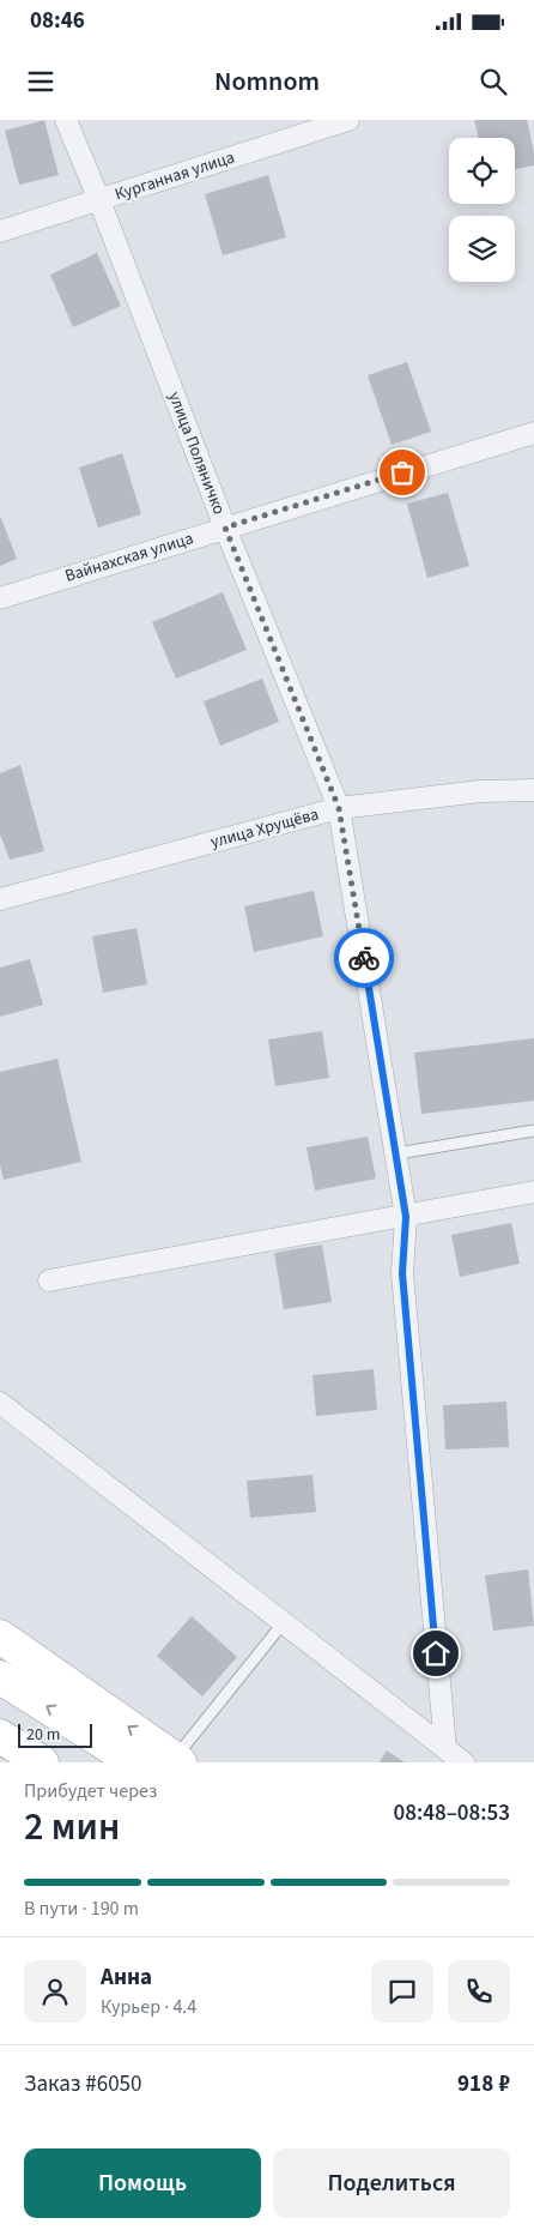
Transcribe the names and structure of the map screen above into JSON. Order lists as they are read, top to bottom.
{
  "streets": {
    "street": [
      "Курганная улица",
      "улица Поляничко",
      "Вайнахская улица",
      "улица Хрущёва"
    ]
  },
  "crossings": [
    ["Курганная улица", "улица Поляничко"],
    ["улица Поляничко", "Вайнахская улица"],
    ["улица Поляничко", "улица Хрущёва"]
  ],
  "scale_bar": "20 m",
  "page": {
    "status": "08:46",
    "header": "Nomnom",
    "scale": "20 m",
    "heading": ["2 мин", "Прибудет через", "08:48–08:53"],
    "panel": [
      "Анна",
      "Курьер · 4.4",
      "Заказ #6050",
      "918 ₽"
    ],
    "bar": "В пути · 190 m",
    "buttons": ["Помощь", "Поделиться"]
  }
}
